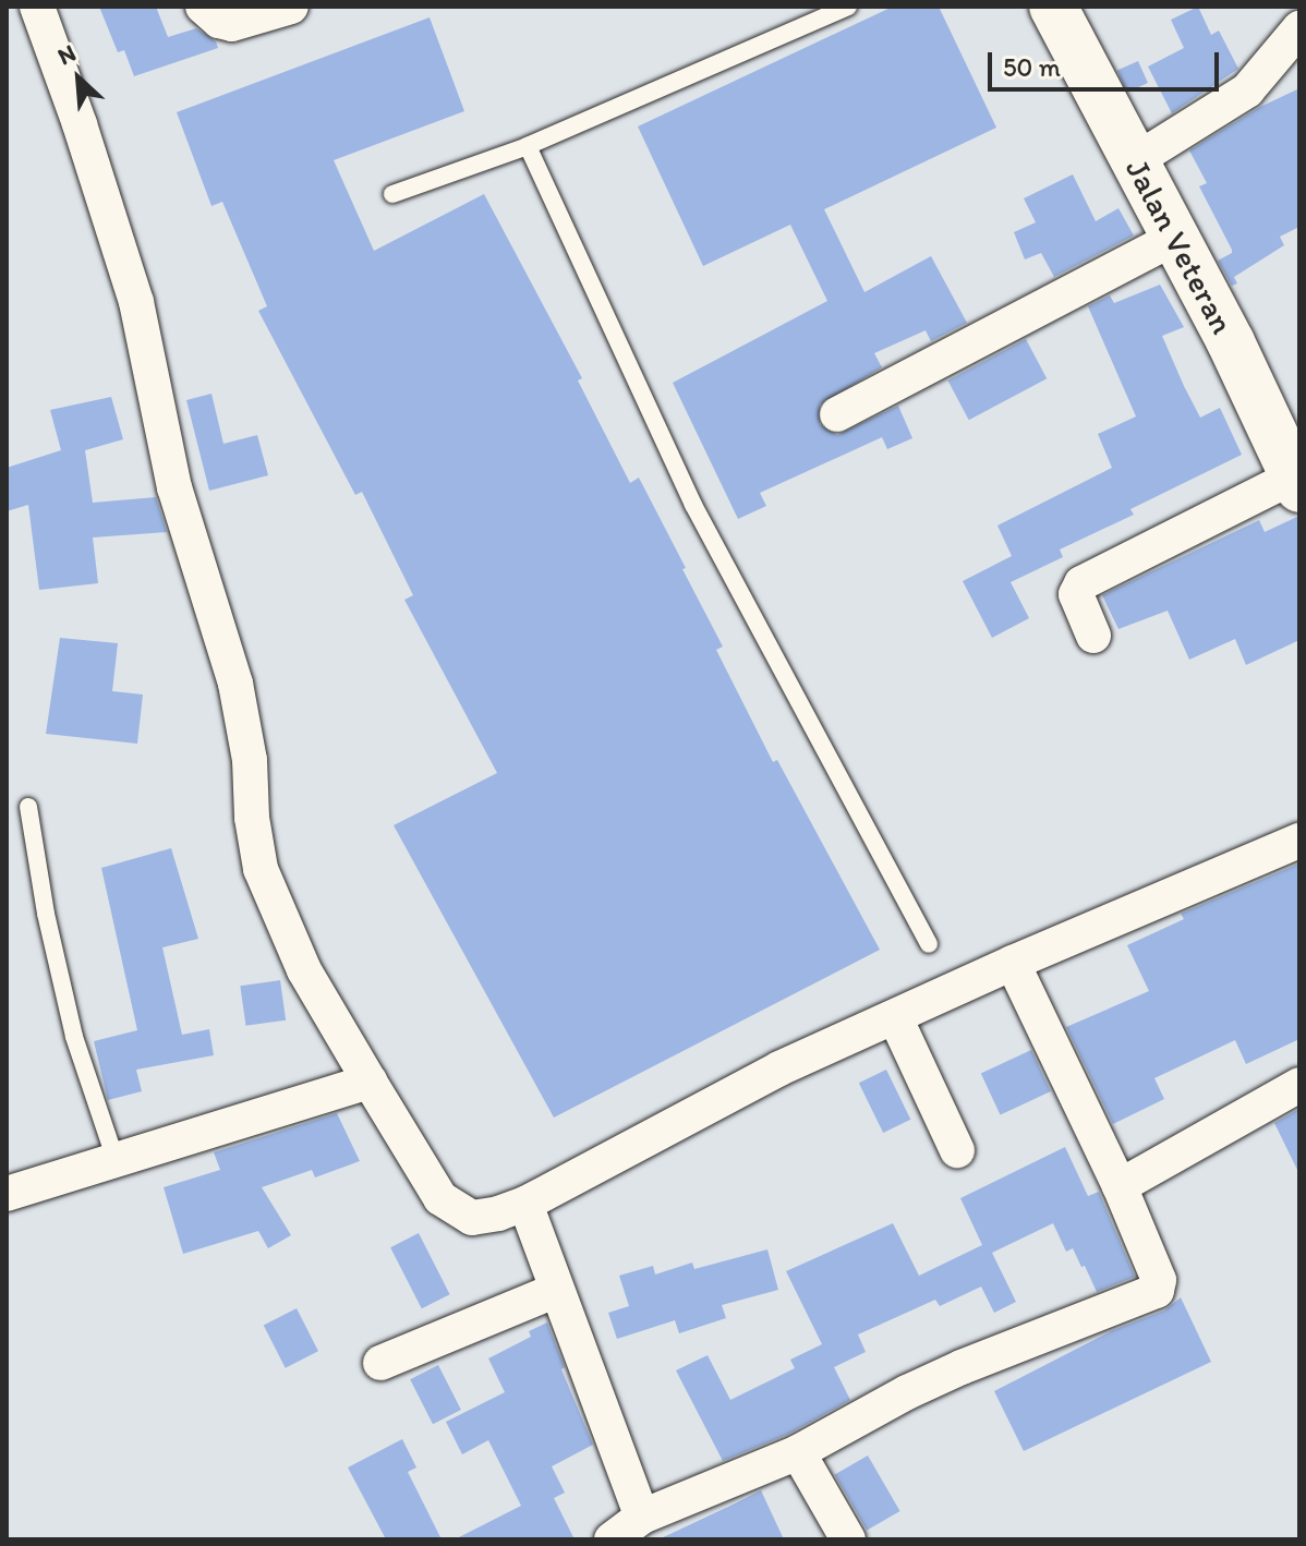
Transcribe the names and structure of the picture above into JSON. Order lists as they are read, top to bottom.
{
  "streets": {
    "main road": ["Jalan Veteran"]
  },
  "scale_bar": "50 m",
  "north": "top left"
}
